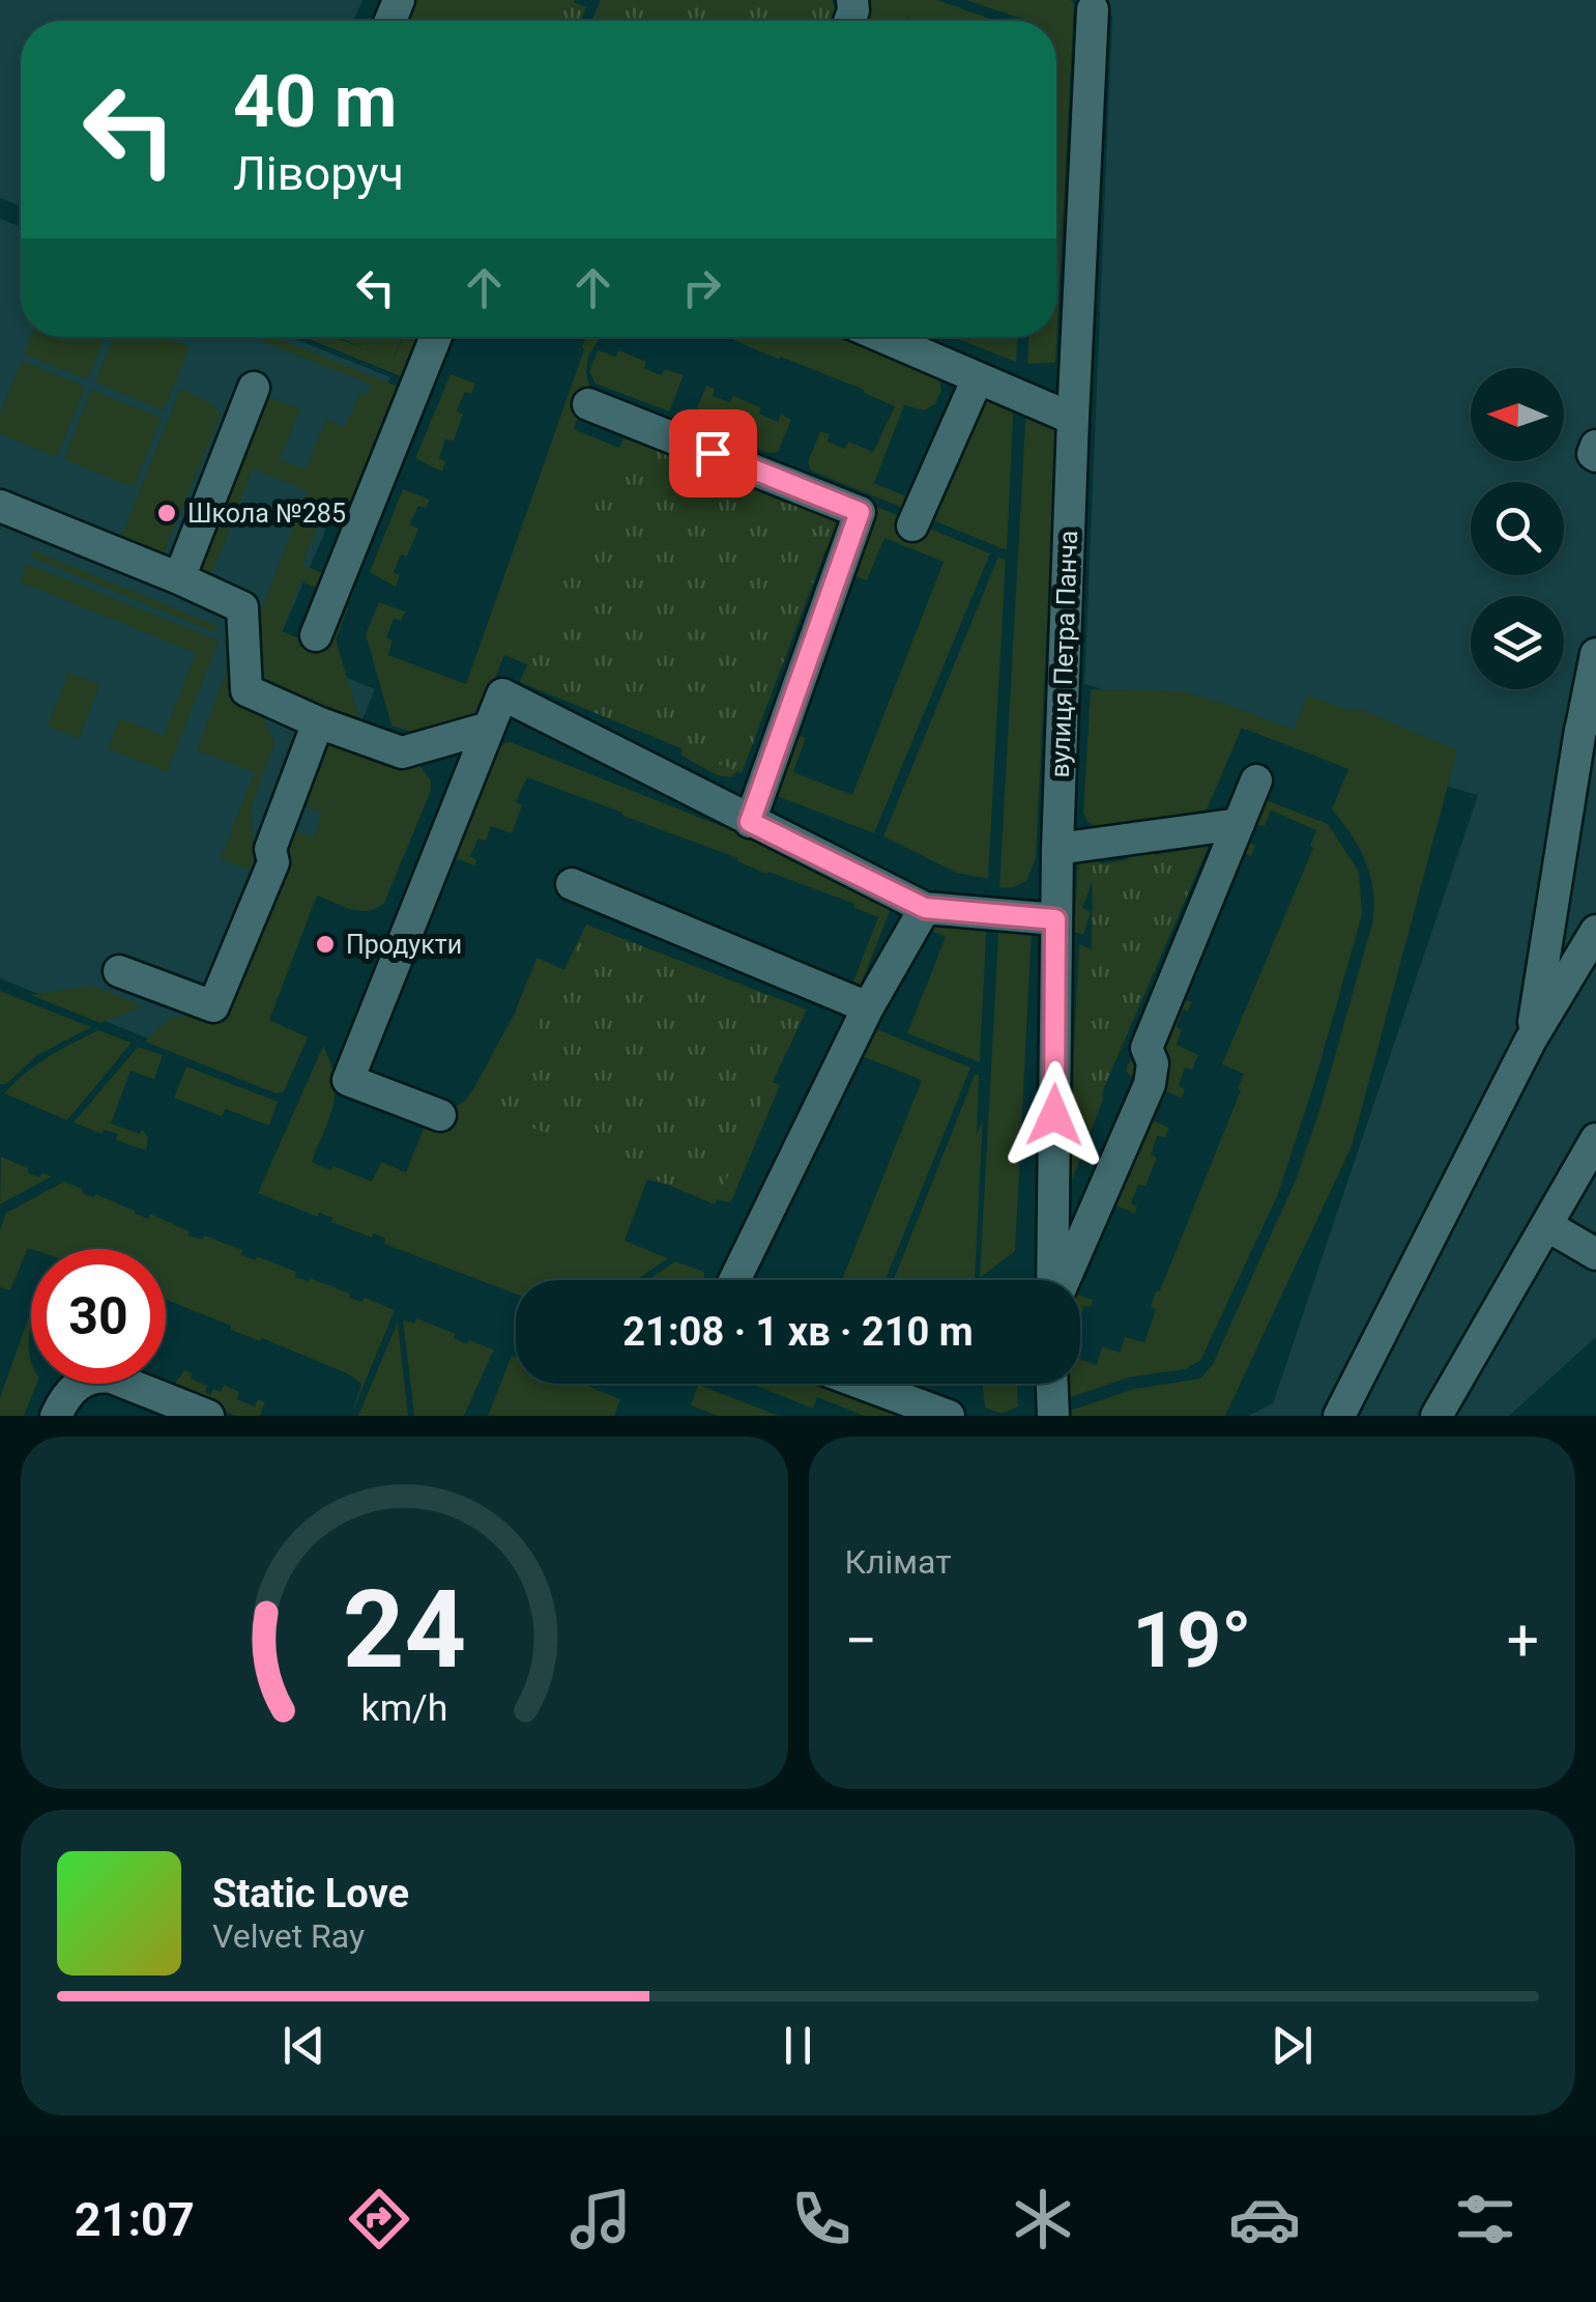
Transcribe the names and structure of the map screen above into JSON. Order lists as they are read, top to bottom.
{
  "streets": {
    "street": ["вулиця Петра Панча"]
  },
  "places": ["Школа №285", "Продукти"],
  "north": "left",
  "page": {
    "turn": ["40 m", "Ліворуч"],
    "limit": "30",
    "trip": "21:08 · 1 хв · 210 m",
    "tile": "Клімат",
    "heat": ["−", "19°", "+"],
    "song": ["Static Love", "Velvet Ray"],
    "tabs": "21:07",
    "gauge": ["24", "km/h"]
  }
}
